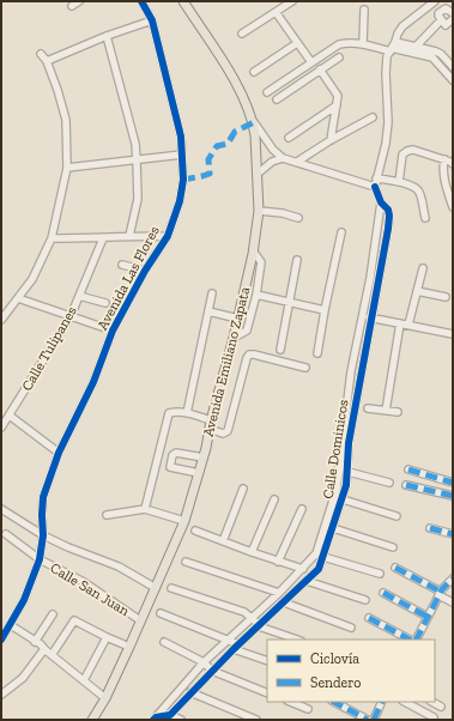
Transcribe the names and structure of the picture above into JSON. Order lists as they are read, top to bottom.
{
  "streets": {
    "main road": ["Avenida Emiliano Zapata"],
    "street": [
      "Avenida Las Flores",
      "Calle Tulipanes",
      "Calle Dominicos",
      "Calle San Juan"
    ]
  },
  "crossings": [
    ["Avenida Las Flores", "Calle San Juan"],
    ["Avenida Emiliano Zapata", "Calle San Juan"]
  ],
  "legend": ["Ciclovía", "Sendero"]
}
